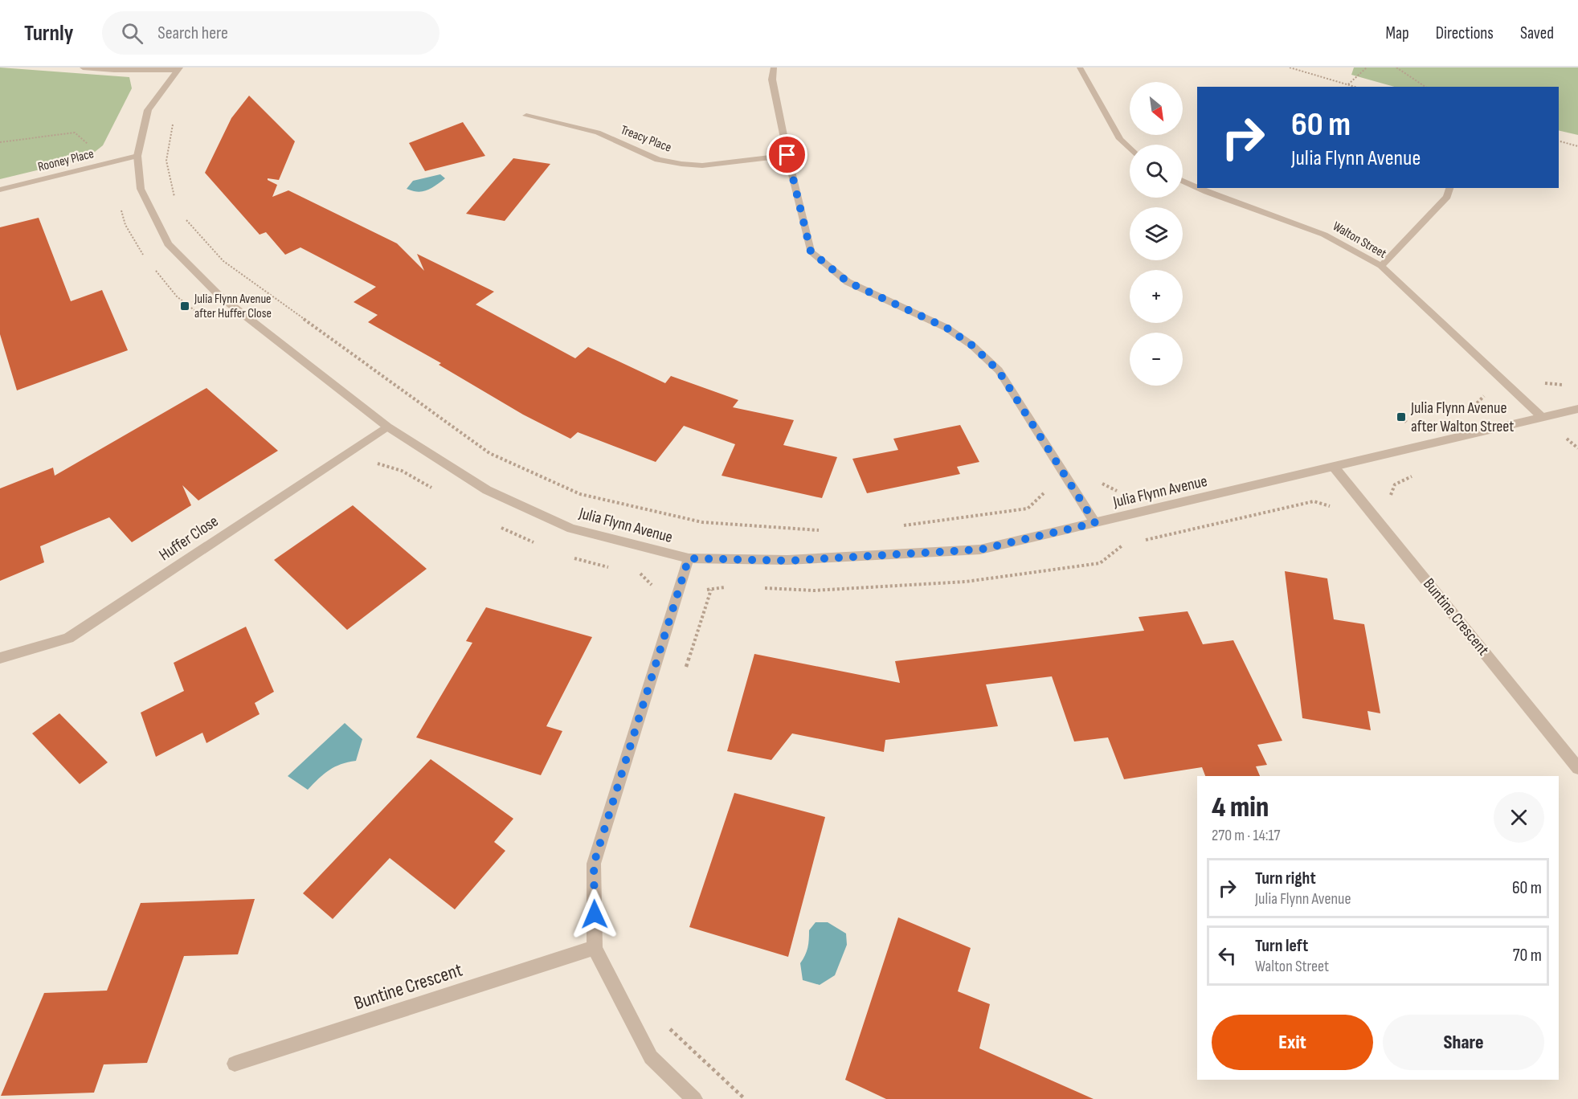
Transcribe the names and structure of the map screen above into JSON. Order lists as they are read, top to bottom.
{
  "streets": {
    "street": [
      "Treacy Place",
      "Rooney Place",
      "Walton Street",
      "Julia Flynn Avenue",
      "Huffer Close",
      "Buntine Crescent"
    ]
  },
  "crossings": [
    ["Rooney Place", "Julia Flynn Avenue"],
    ["Walton Street", "Julia Flynn Avenue"],
    ["Julia Flynn Avenue", "Huffer Close"],
    ["Julia Flynn Avenue", "Buntine Crescent"]
  ],
  "places": {
    "transit": ["Julia Flynn Avenue after Huffer Close", "Julia Flynn Avenue after Walton Street"]
  },
  "north": "bottom right",
  "page": {
    "header": "Turnly",
    "search": "Search here",
    "nav": ["Map", "Directions", "Saved"],
    "map_buttons": ["+", "−"],
    "turn": ["60 m", "Julia Flynn Avenue"],
    "heading": ["4 min", "270 m · 14:17"],
    "list": [
      {
        "name": "Turn right",
        "note": "Julia Flynn Avenue",
        "value": "60 m"
      },
      {
        "name": "Turn left",
        "note": "Walton Street",
        "value": "70 m"
      }
    ],
    "buttons": ["Exit", "Share"]
  }
}
